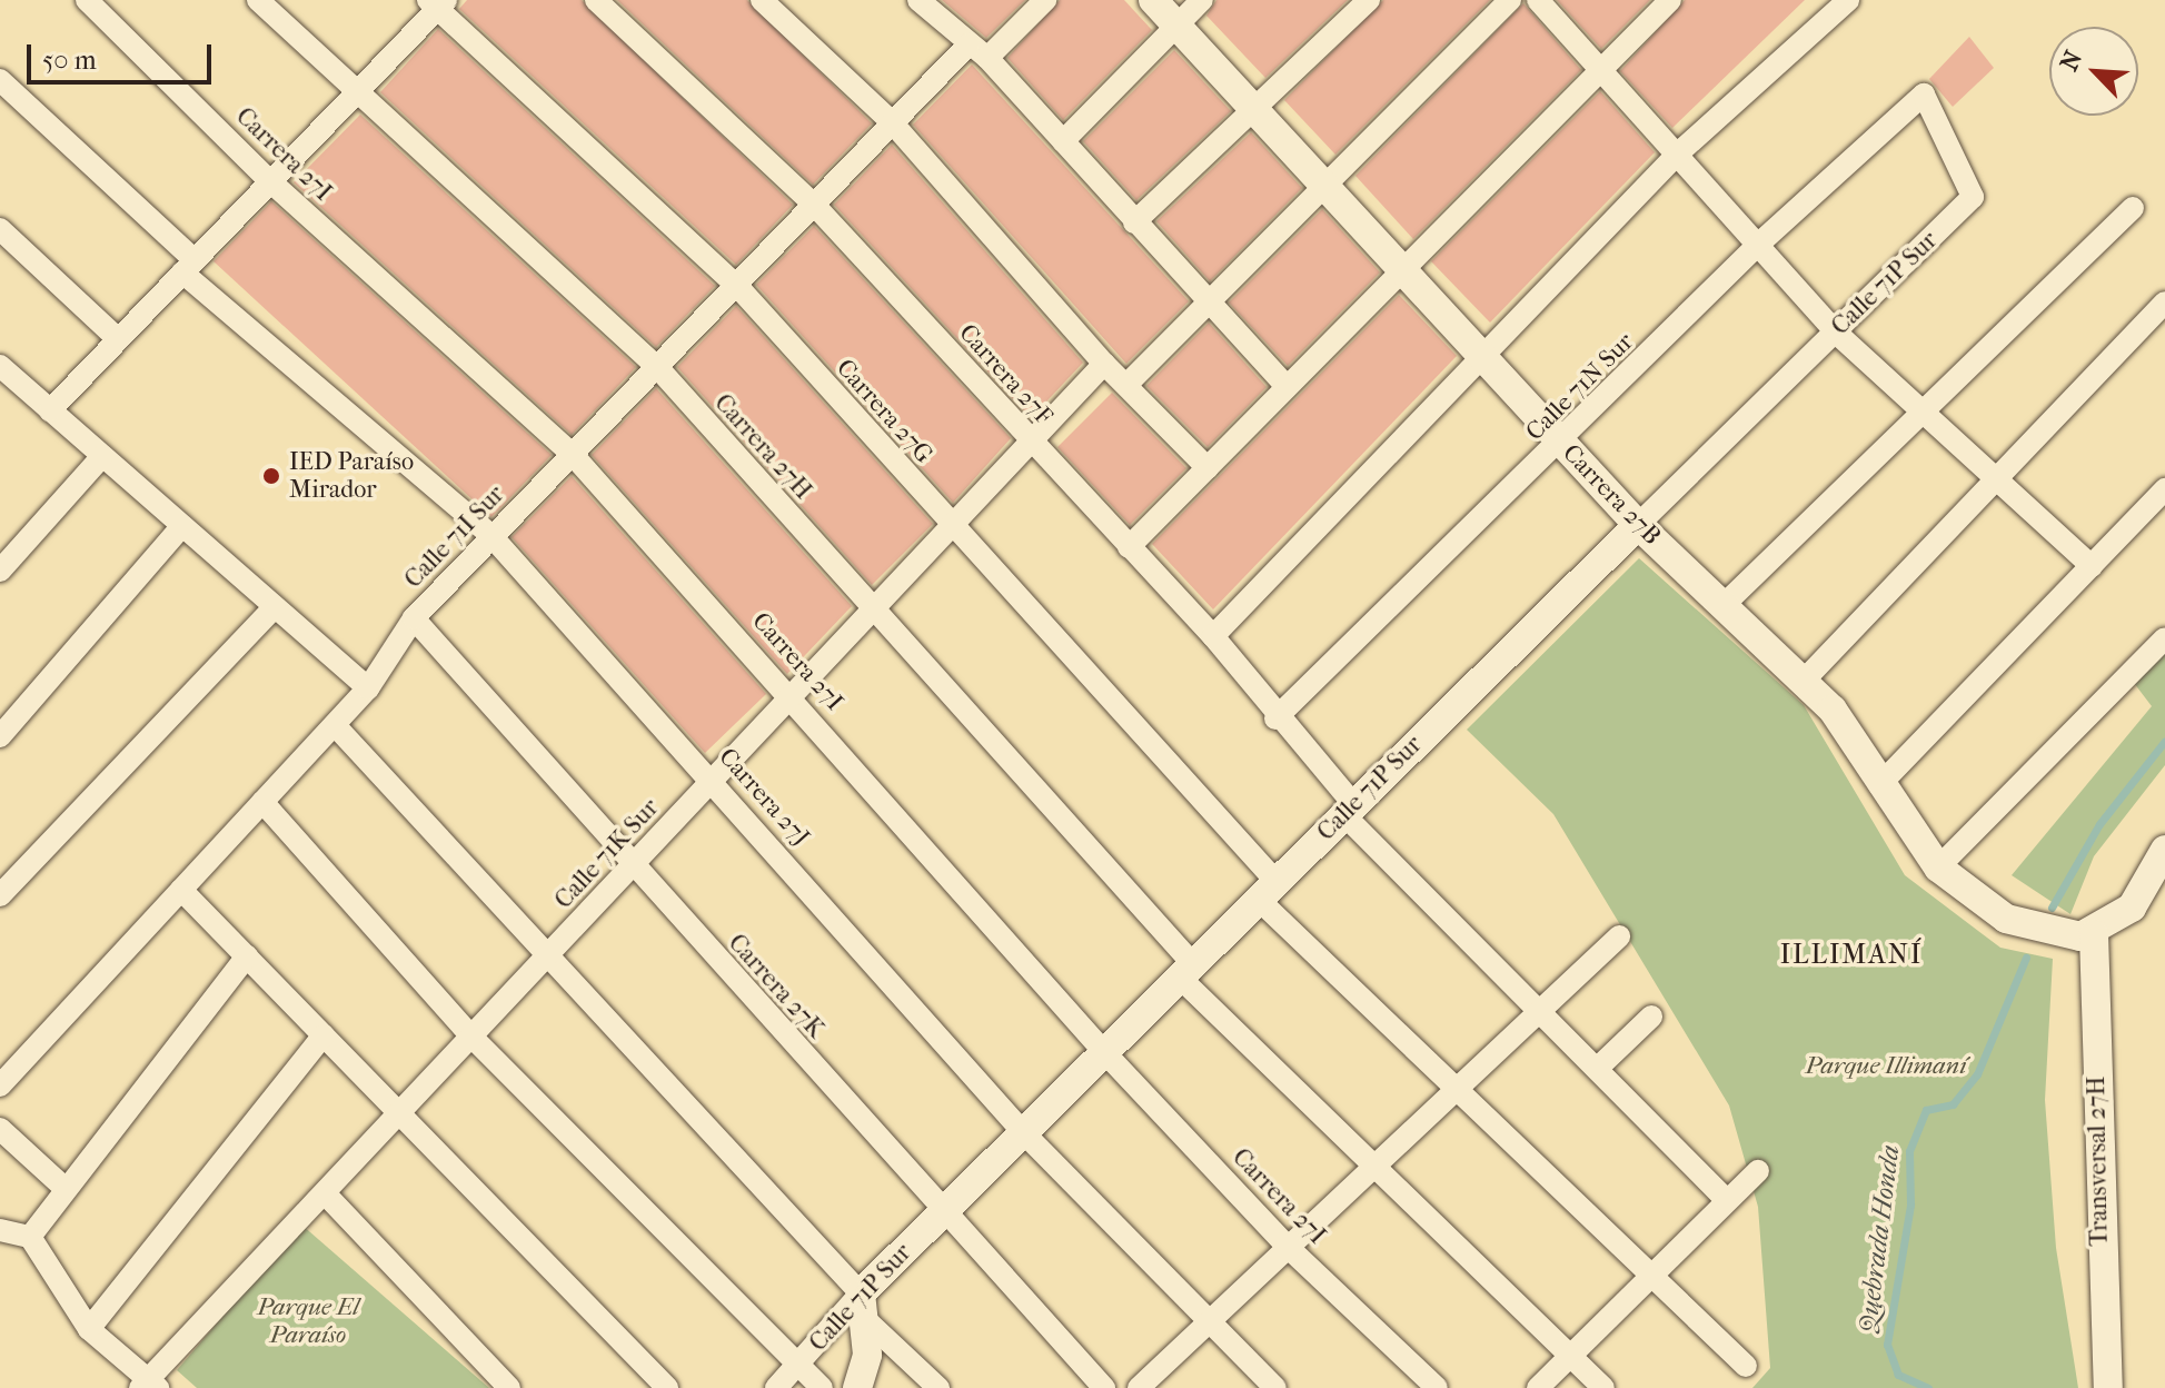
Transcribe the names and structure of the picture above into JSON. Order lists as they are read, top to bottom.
{
  "streets": {
    "street": [
      "Carrera 27I",
      "Calle 71P Sur",
      "Carrera 27F",
      "Calle 71N Sur",
      "Carrera 27G",
      "Carrera 27H",
      "Carrera 27B",
      "Calle 71I Sur",
      "Carrera 27J",
      "Calle 71K Sur",
      "Carrera 27K",
      "Transversal 27H"
    ]
  },
  "crossings": [
    ["Carrera 27I", "Calle 71P Sur"],
    ["Carrera 27I", "Calle 71I Sur"],
    ["Carrera 27I", "Calle 71K Sur"],
    ["Calle 71P Sur", "Carrera 27F"],
    ["Calle 71P Sur", "Calle 71N Sur"],
    ["Calle 71P Sur", "Carrera 27G"],
    ["Calle 71P Sur", "Carrera 27H"],
    ["Calle 71P Sur", "Carrera 27B"],
    ["Calle 71P Sur", "Carrera 27J"],
    ["Calle 71P Sur", "Carrera 27K"],
    ["Carrera 27F", "Calle 71N Sur"],
    ["Carrera 27F", "Calle 71I Sur"],
    ["Carrera 27F", "Calle 71K Sur"],
    ["Calle 71N Sur", "Carrera 27B"],
    ["Carrera 27G", "Calle 71I Sur"],
    ["Carrera 27G", "Calle 71K Sur"],
    ["Carrera 27H", "Calle 71I Sur"],
    ["Carrera 27H", "Calle 71K Sur"],
    ["Carrera 27B", "Transversal 27H"],
    ["Calle 71I Sur", "Carrera 27J"],
    ["Calle 71I Sur", "Carrera 27K"],
    ["Carrera 27J", "Calle 71K Sur"],
    ["Calle 71K Sur", "Carrera 27K"]
  ],
  "districts": ["ILLIMANÍ"],
  "water": ["Quebrada Honda"],
  "parks": ["Parque Illimaní", "Parque El Paraíso"],
  "places": ["IED Paraíso Mirador"],
  "scale_bar": "50 m",
  "north": "top left"
}
